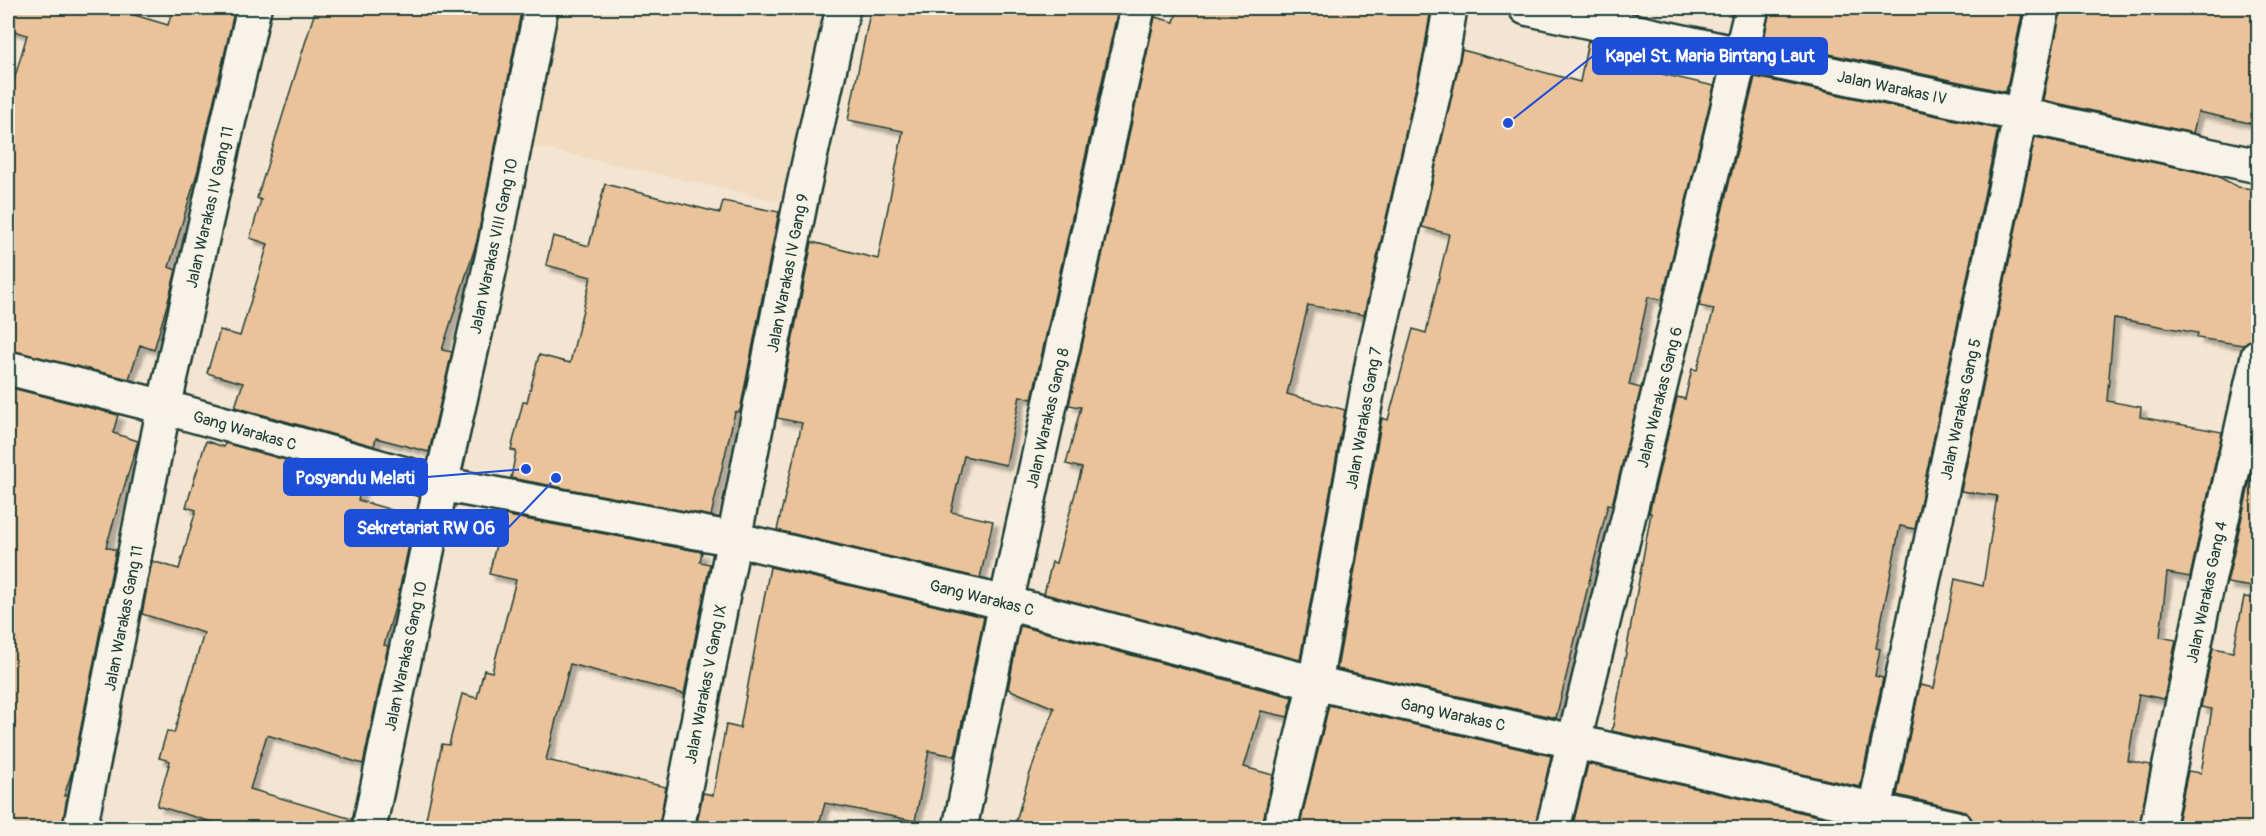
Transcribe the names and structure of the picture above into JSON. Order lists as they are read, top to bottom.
{
  "streets": {
    "street": [
      "Jalan Warakas IV",
      "Jalan Warakas IV Gang 11",
      "Jalan Warakas VIII Gang 10",
      "Jalan Warakas IV Gang 9",
      "Jalan Warakas Gang 6",
      "Jalan Warakas Gang 5",
      "Jalan Warakas Gang 8",
      "Jalan Warakas Gang 7",
      "Gang Warakas C",
      "Jalan Warakas Gang 4",
      "Jalan Warakas Gang 11",
      "Jalan Warakas Gang 10",
      "Jalan Warakas V Gang IX"
    ]
  },
  "crossings": [
    ["Jalan Warakas IV", "Jalan Warakas Gang 6"],
    ["Jalan Warakas IV", "Jalan Warakas Gang 5"],
    ["Jalan Warakas IV Gang 11", "Gang Warakas C"],
    ["Jalan Warakas IV Gang 11", "Jalan Warakas Gang 11"],
    ["Jalan Warakas VIII Gang 10", "Gang Warakas C"],
    ["Jalan Warakas VIII Gang 10", "Jalan Warakas Gang 10"],
    ["Jalan Warakas IV Gang 9", "Gang Warakas C"],
    ["Jalan Warakas IV Gang 9", "Jalan Warakas V Gang IX"],
    ["Jalan Warakas Gang 6", "Gang Warakas C"],
    ["Jalan Warakas Gang 5", "Gang Warakas C"],
    ["Jalan Warakas Gang 8", "Gang Warakas C"],
    ["Jalan Warakas Gang 7", "Gang Warakas C"],
    ["Gang Warakas C", "Jalan Warakas Gang 11"],
    ["Gang Warakas C", "Jalan Warakas Gang 10"],
    ["Gang Warakas C", "Jalan Warakas V Gang IX"]
  ],
  "places": ["Kapel St. Maria Bintang Laut", "Posyandu Melati", "Sekretariat RW 06"]
}
